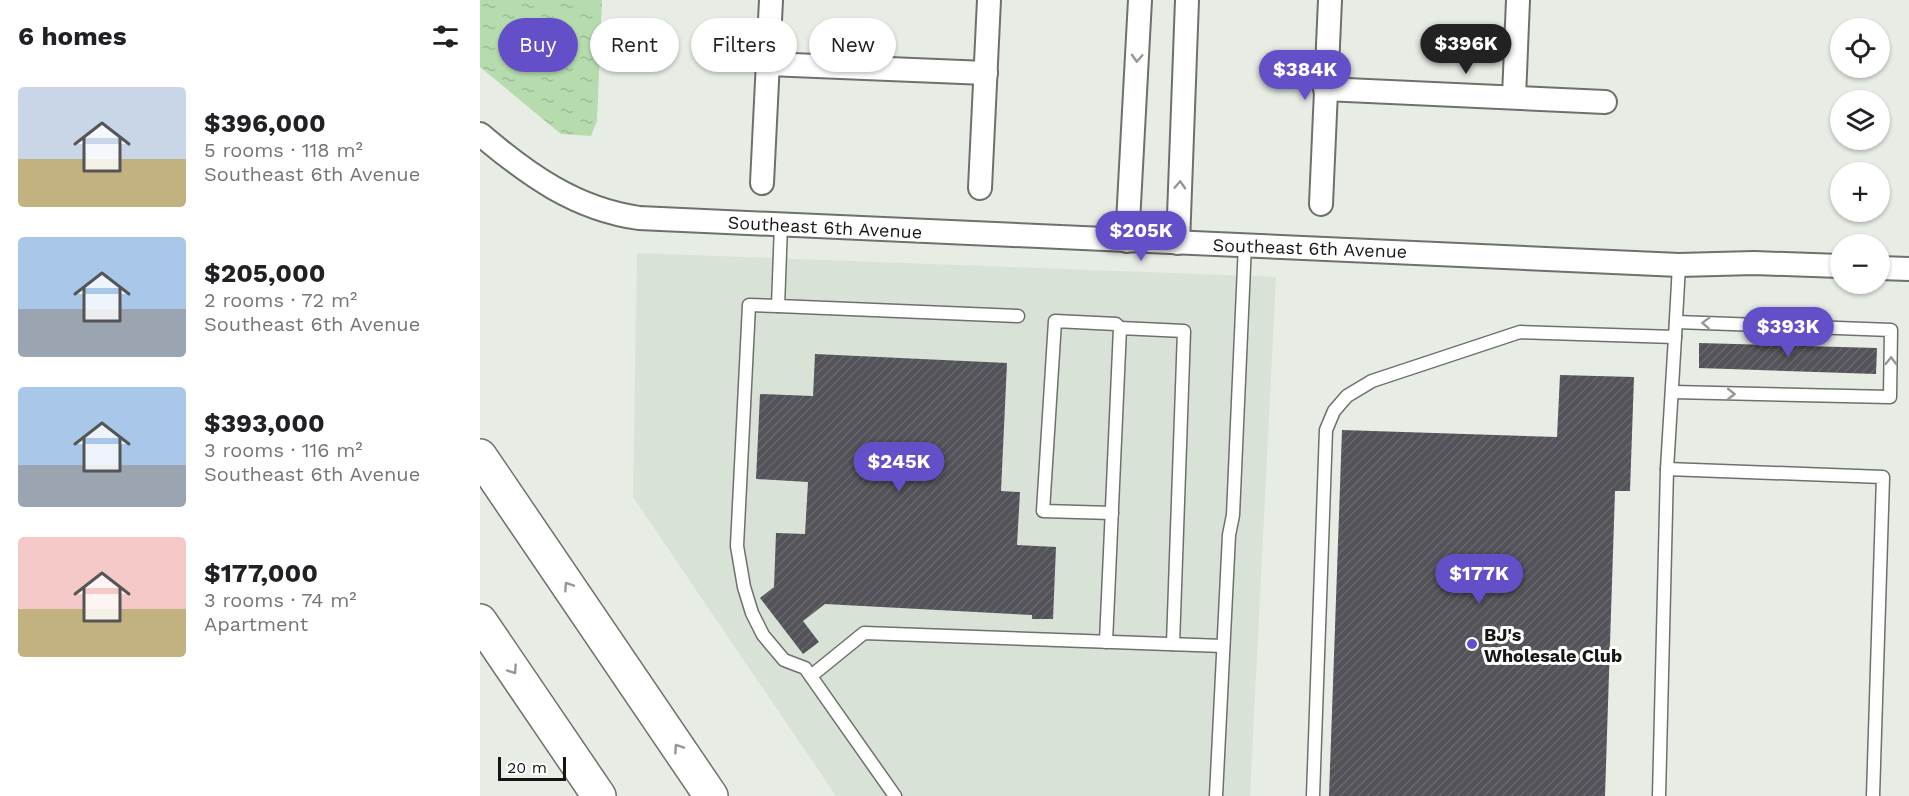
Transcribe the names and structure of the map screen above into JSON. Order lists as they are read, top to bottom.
{
  "streets": {
    "street": ["Southeast 6th Avenue"]
  },
  "places": ["BJ's Wholesale Club"],
  "scale_bar": "20 m",
  "page": {
    "heading": "6 homes",
    "map_buttons": ["+", "−"],
    "chip": [
      "Buy",
      "Rent",
      "Filters",
      "New"
    ],
    "price": [
      "$396K",
      "$384K",
      "$205K",
      "$393K",
      "$245K",
      "$177K"
    ],
    "list": [
      {
        "name": "$396,000",
        "note": "5 rooms · 118 m² · Southeast 6th Avenue"
      },
      {
        "name": "$205,000",
        "note": "2 rooms · 72 m² · Southeast 6th Avenue"
      },
      {
        "name": "$393,000",
        "note": "3 rooms · 116 m² · Southeast 6th Avenue"
      },
      {
        "name": "$177,000",
        "note": "3 rooms · 74 m² · Apartment"
      }
    ],
    "scale": "20 m"
  }
}
